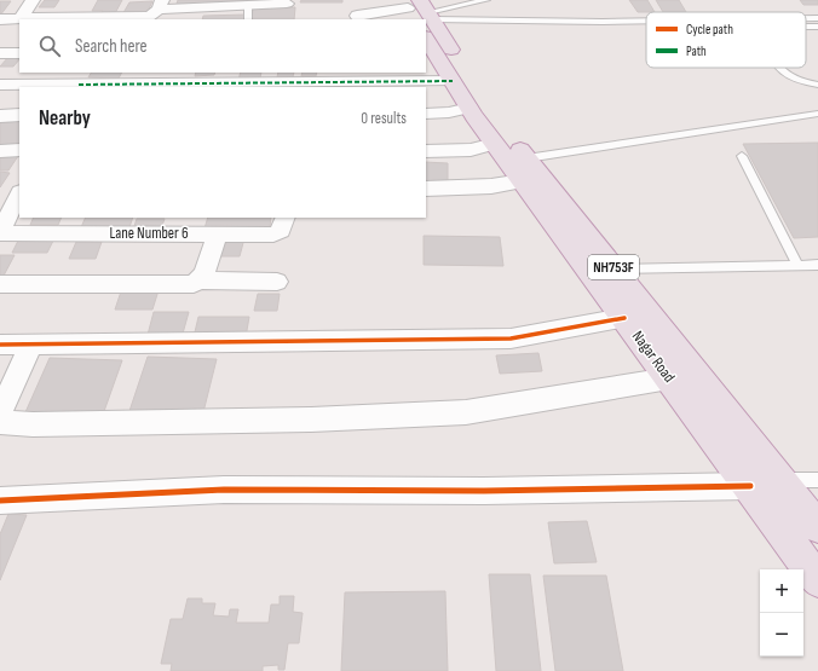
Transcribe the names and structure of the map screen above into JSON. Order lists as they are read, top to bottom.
{
  "streets": {
    "highway": ["NH753F", "Nagar Road"],
    "street": ["Lane Number 6"]
  },
  "legend": ["Cycle path", "Path"],
  "page": {
    "search": "Search here",
    "heading": ["Nearby", "0 results"],
    "map_buttons": ["+", "−"]
  }
}
